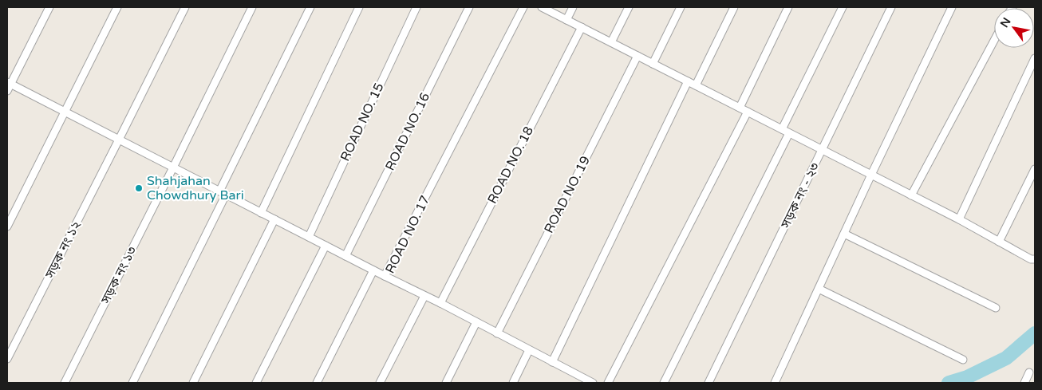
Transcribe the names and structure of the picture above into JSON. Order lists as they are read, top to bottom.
{
  "streets": {
    "street": [
      "ROAD NO. 15",
      "ROAD NO. 16",
      "ROAD NO. 18",
      "ROAD NO. 19",
      "সড়ক নং - ২৩",
      "ROAD NO. 17",
      "সড়ক নং ১২",
      "সড়ক নং ১৩"
    ]
  },
  "crossings": [
    ["ROAD NO. 18", "ROAD NO. 17"],
    ["ROAD NO. 19", "ROAD NO. 17"]
  ],
  "places": ["Shahjahan Chowdhury Bari"],
  "north": "top left"
}
